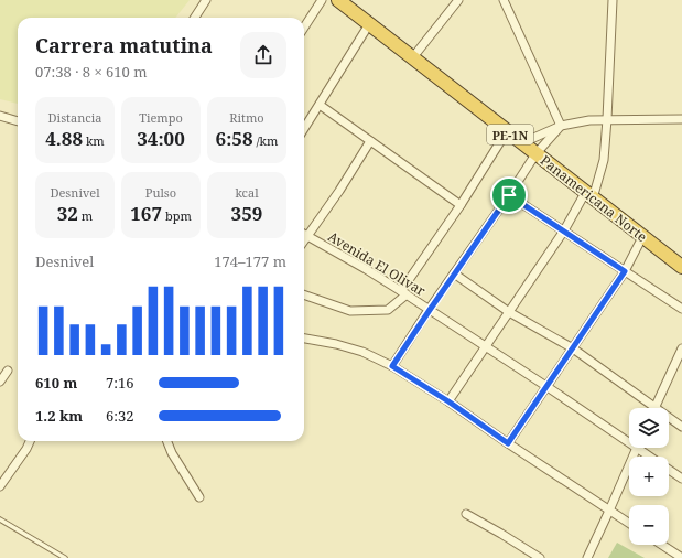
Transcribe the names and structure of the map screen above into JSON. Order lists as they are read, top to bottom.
{
  "streets": {
    "highway": ["PE-1N", "Panamericana Norte"],
    "street": ["Avenida El Olivar"]
  },
  "page": {
    "heading": ["Carrera matutina", "07:38 · 8 × 610 m"],
    "stats": [
      ["Distancia", "4.88 km"],
      ["Tiempo", "34:00"],
      ["Ritmo", "6:58 /km"],
      ["Desnivel", "32 m"],
      ["Pulso", "167 bpm"],
      ["kcal", "359"]
    ],
    "chart": ["Desnivel", "174–177 m"],
    "list": [
      {
        "name": "610 m",
        "note": "7:16"
      },
      {
        "name": "1.2 km",
        "note": "6:32"
      }
    ],
    "map_buttons": ["+", "−"]
  }
}
